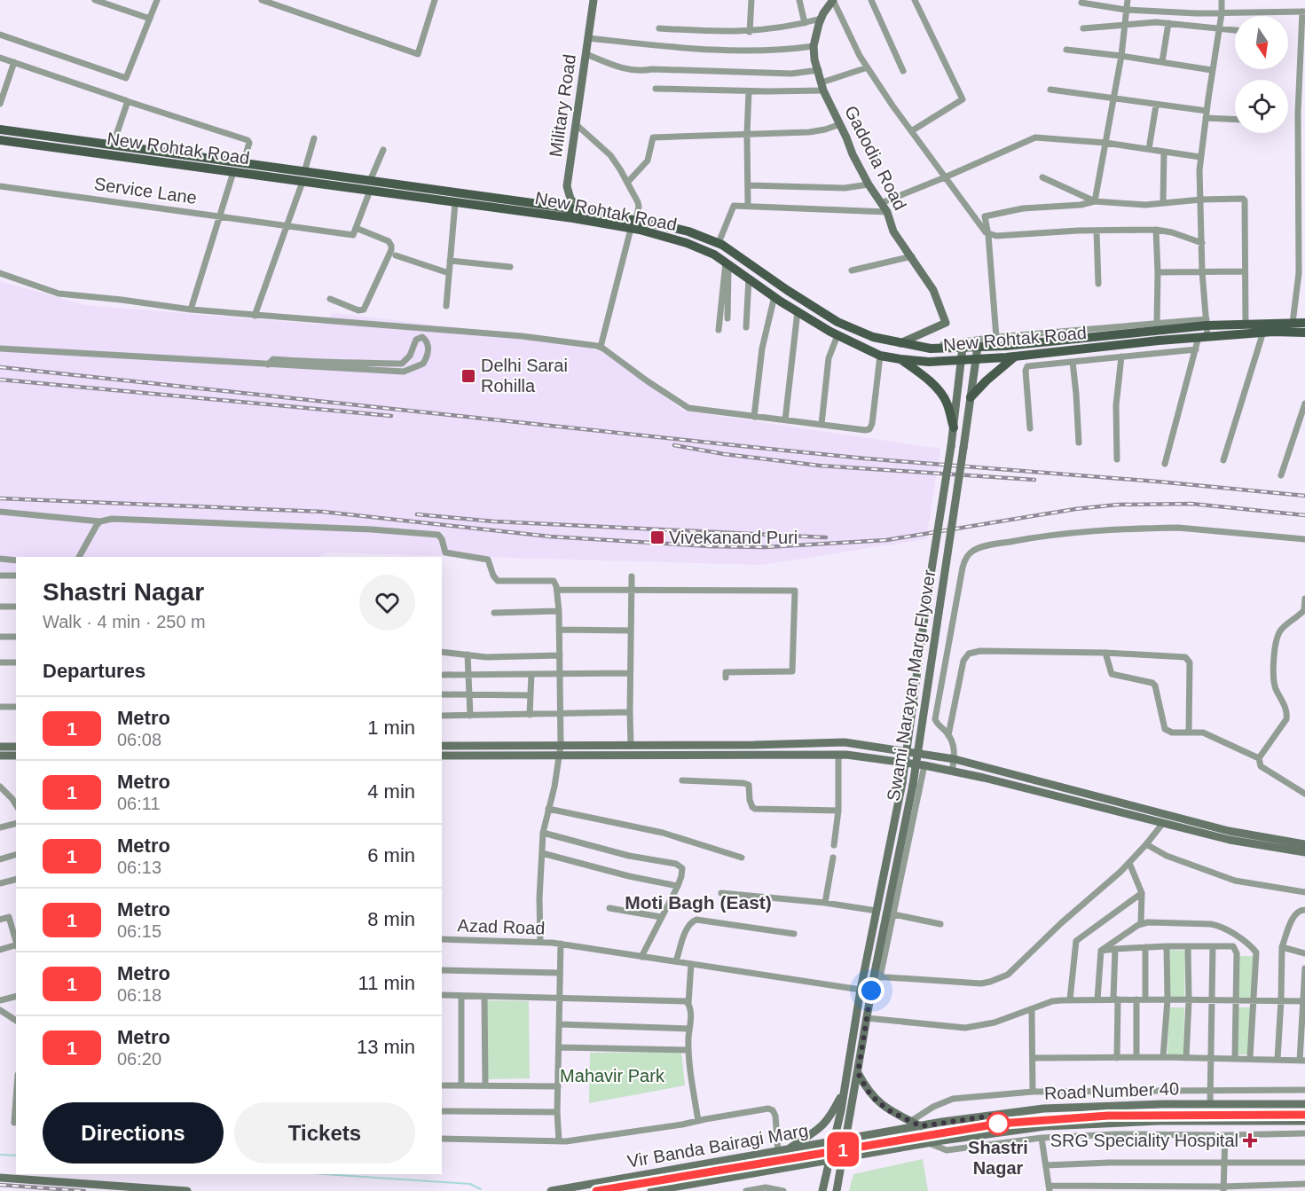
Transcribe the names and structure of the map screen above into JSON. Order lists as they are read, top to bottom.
{
  "streets": {
    "main road": [
      "Military Road",
      "New Rohtak Road",
      "Gadodia Road",
      "Swami Narayan Marg Flyover",
      "Road Number 40",
      "Vir Banda Bairagi Marg"
    ],
    "street": ["Service Lane", "Azad Road"]
  },
  "crossings": [
    ["Military Road", "New Rohtak Road"],
    ["New Rohtak Road", "Gadodia Road"],
    ["New Rohtak Road", "Swami Narayan Marg Flyover"],
    ["Swami Narayan Marg Flyover", "Azad Road"],
    ["Swami Narayan Marg Flyover", "Vir Banda Bairagi Marg"],
    ["Road Number 40", "Vir Banda Bairagi Marg"]
  ],
  "districts": ["Moti Bagh (East)"],
  "parks": ["Mahavir Park"],
  "places": {
    "transit": ["Delhi Sarai Rohilla", "Vivekanand Puri"],
    "other": ["Shastri Nagar"],
    "health": ["SRG Speciality Hospital"]
  },
  "lines": ["metro line 1"],
  "north": "bottom",
  "page": {
    "on_map": "1",
    "heading": [
      ["Shastri Nagar", "Walk · 4 min · 250 m"],
      "Departures"
    ],
    "list": [
      {
        "mark": "1",
        "name": "Metro",
        "note": "06:08",
        "value": "1 min"
      },
      {
        "mark": "1",
        "name": "Metro",
        "note": "06:11",
        "value": "4 min"
      },
      {
        "mark": "1",
        "name": "Metro",
        "note": "06:13",
        "value": "6 min"
      },
      {
        "mark": "1",
        "name": "Metro",
        "note": "06:15",
        "value": "8 min"
      },
      {
        "mark": "1",
        "name": "Metro",
        "note": "06:18",
        "value": "11 min"
      },
      {
        "mark": "1",
        "name": "Metro",
        "note": "06:20",
        "value": "13 min"
      }
    ],
    "buttons": ["Directions", "Tickets"]
  }
}
